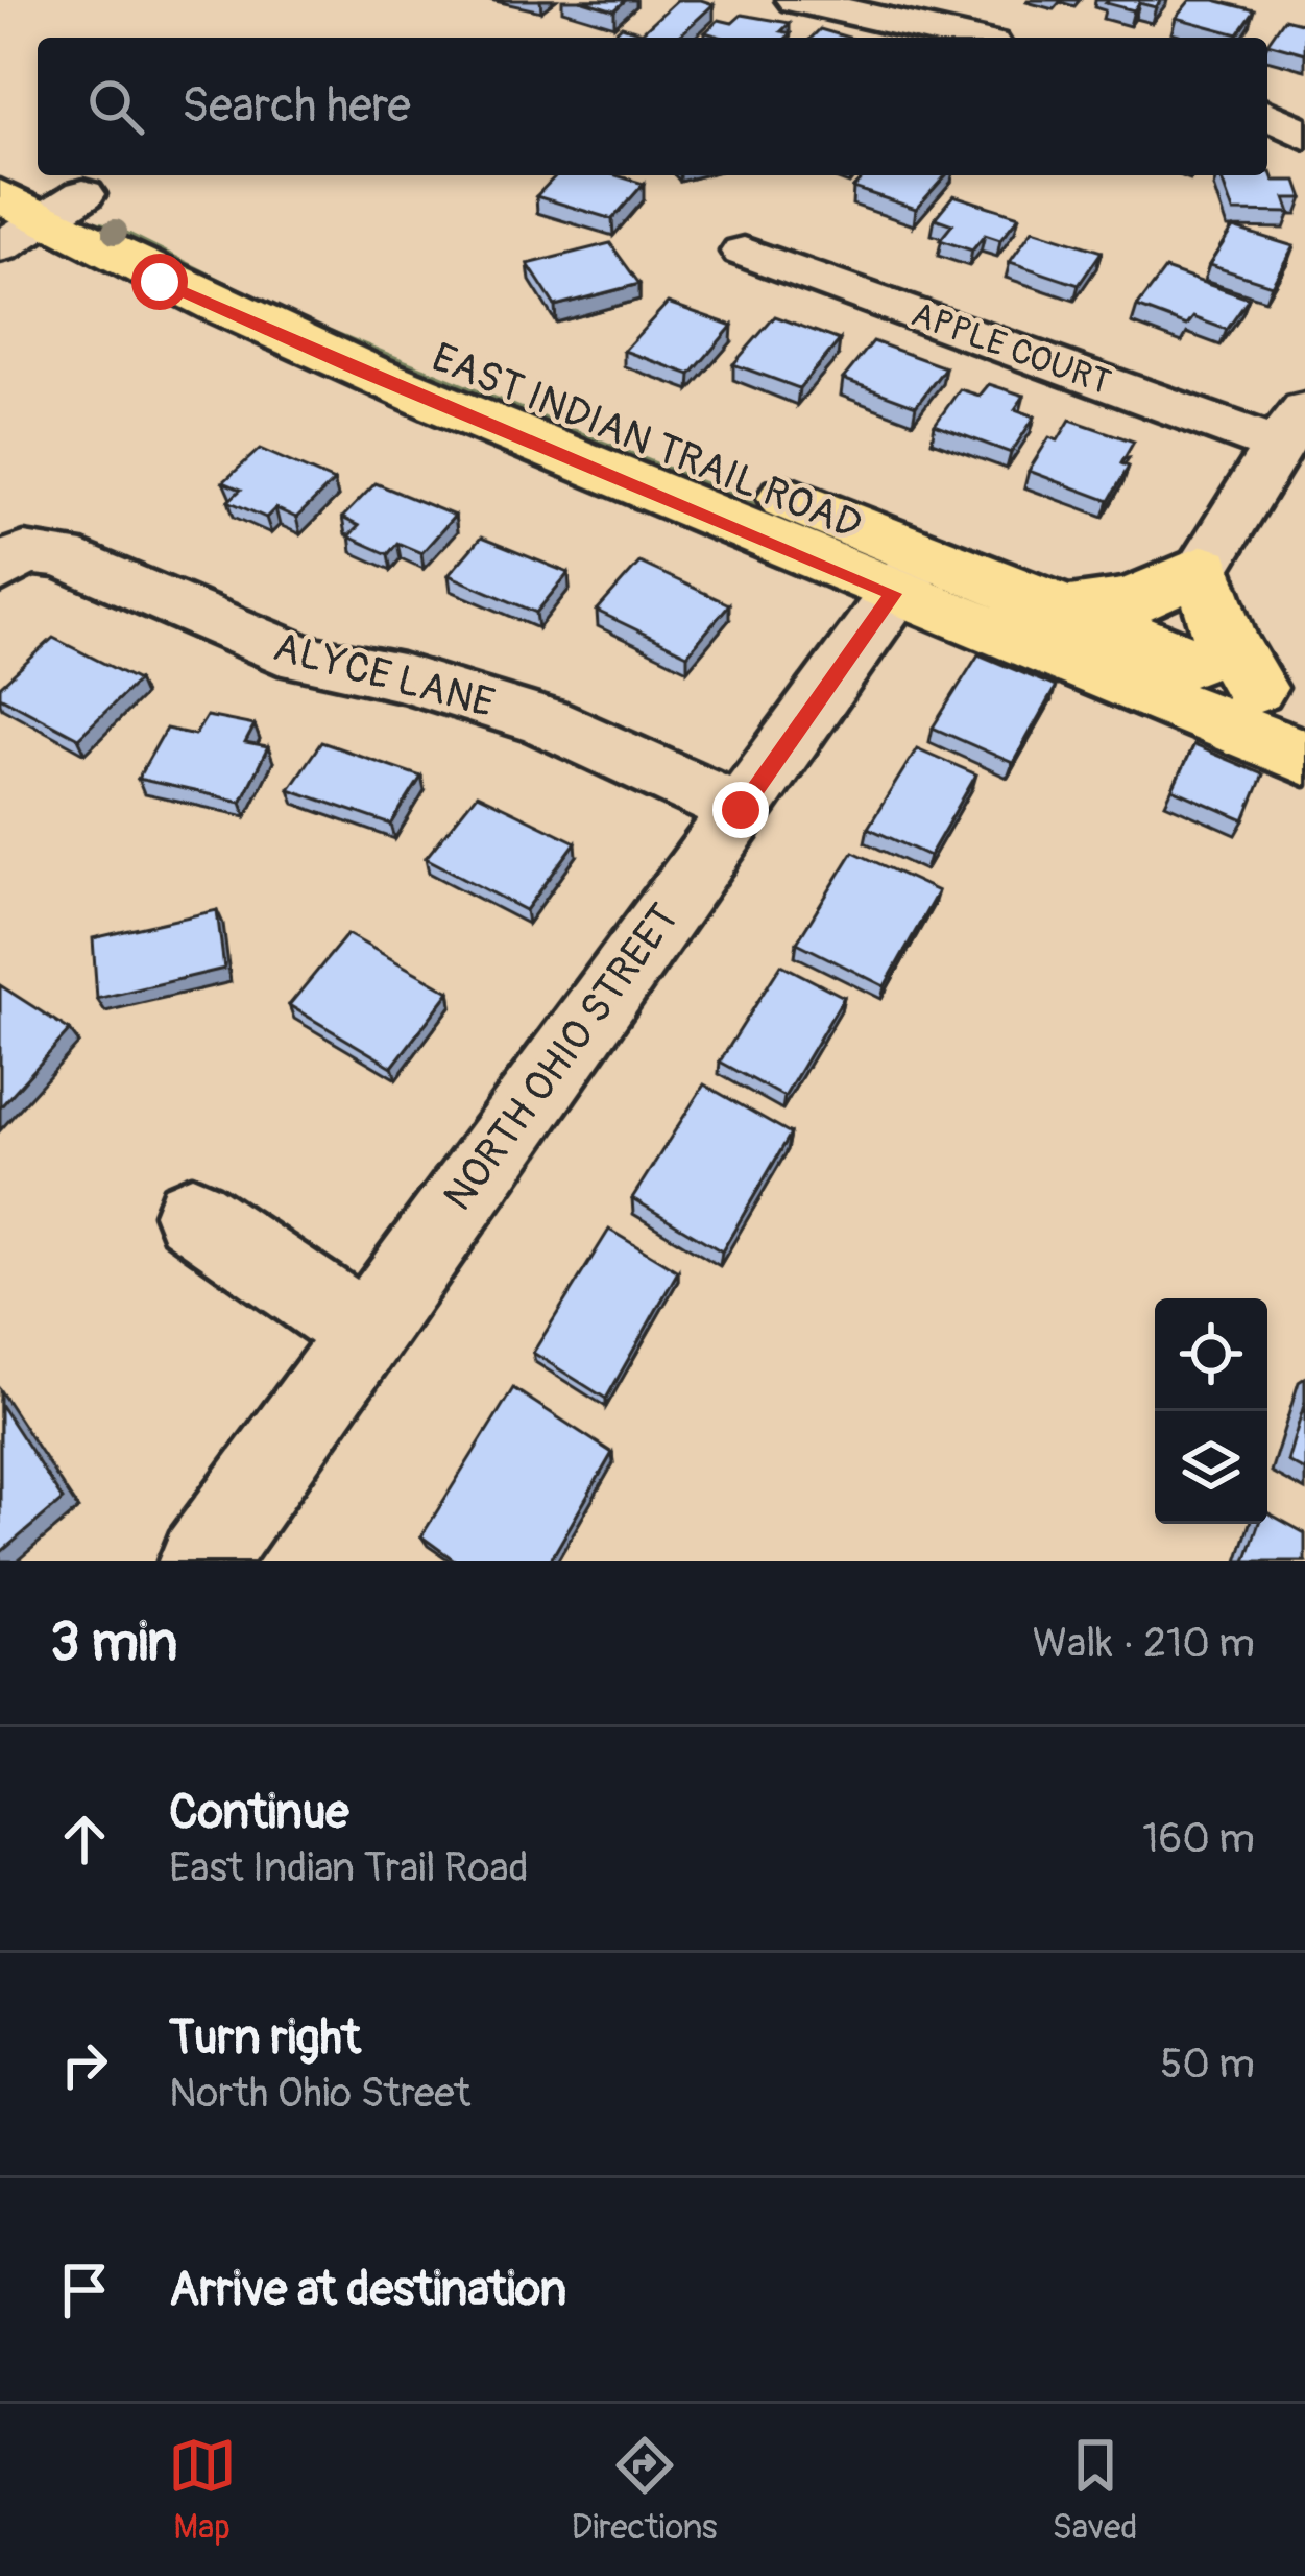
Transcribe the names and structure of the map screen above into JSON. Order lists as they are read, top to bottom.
{
  "streets": {
    "main road": ["EAST INDIAN TRAIL ROAD"],
    "street": ["APPLE COURT", "ALYCE LANE", "NORTH OHIO STREET"]
  },
  "crossings": [
    ["EAST INDIAN TRAIL ROAD", "NORTH OHIO STREET"],
    ["ALYCE LANE", "NORTH OHIO STREET"]
  ],
  "page": {
    "search": "Search here",
    "heading": ["3 min", "Walk · 210 m"],
    "list": [
      ["Continue", "East Indian Trail Road", "160 m"],
      ["Turn right", "North Ohio Street", "50 m"],
      "Arrive at destination"
    ],
    "nav": ["Map", "Directions", "Saved"]
  }
}
